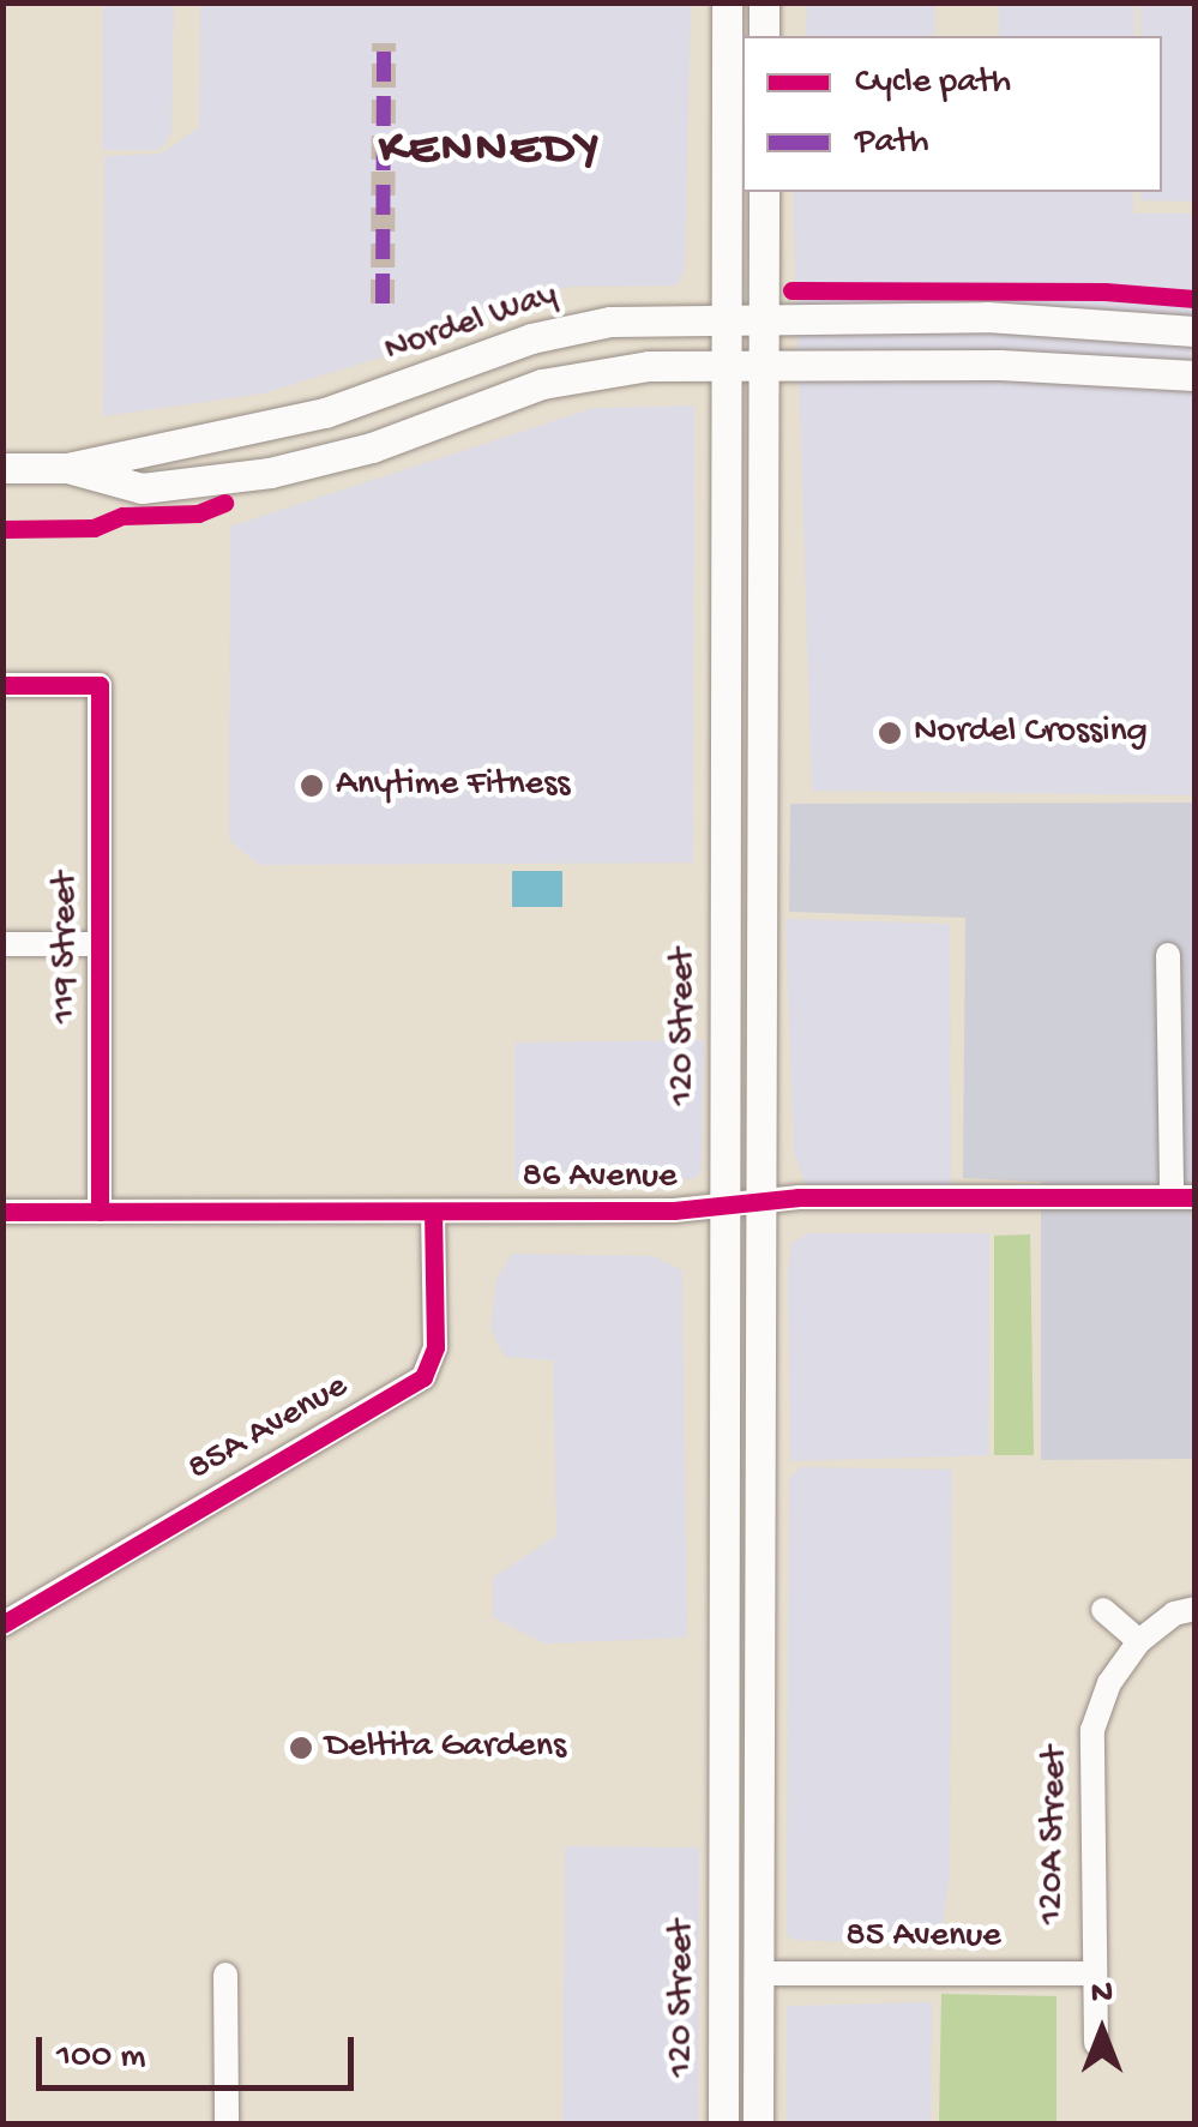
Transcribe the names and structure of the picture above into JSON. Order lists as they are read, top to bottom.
{
  "streets": {
    "main road": ["Nordel Way", "120 Street"],
    "street": [
      "119 Street",
      "86 Avenue",
      "85A Avenue",
      "120A Street",
      "85 Avenue"
    ]
  },
  "crossings": [
    ["Nordel Way", "120 Street"],
    ["119 Street", "86 Avenue"],
    ["120 Street", "86 Avenue"],
    ["120 Street", "85 Avenue"],
    ["86 Avenue", "85A Avenue"],
    ["120A Street", "85 Avenue"]
  ],
  "districts": ["KENNEDY"],
  "places": ["Nordel Crossing", "Anytime Fitness", "Deltita Gardens"],
  "legend": ["Cycle path", "Path"],
  "scale_bar": "100 m",
  "north": "top"
}
